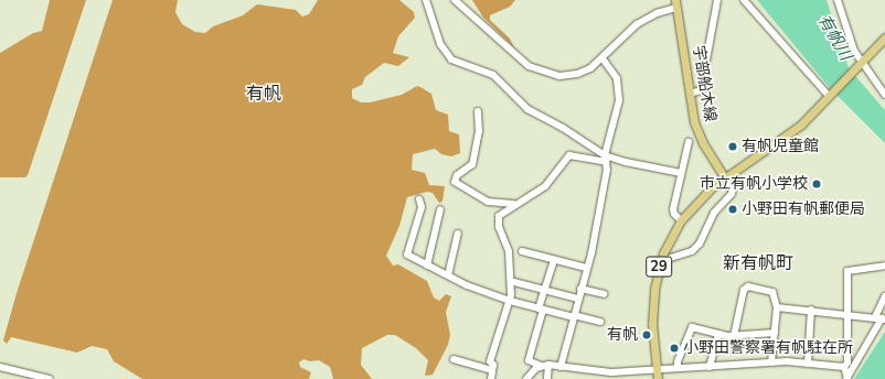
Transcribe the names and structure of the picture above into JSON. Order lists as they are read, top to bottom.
{
  "streets": {
    "main road": ["宇部船木線", "29"]
  },
  "crossings": [
    ["宇部船木線", "29"]
  ],
  "districts": ["有帆", "新有帆町"],
  "water": ["有帆川"],
  "places": [
    "有帆児童館",
    "市立有帆小学校",
    "小野田有帆郵便局",
    "有帆",
    "小野田警察署有帆駐在所"
  ]
}
